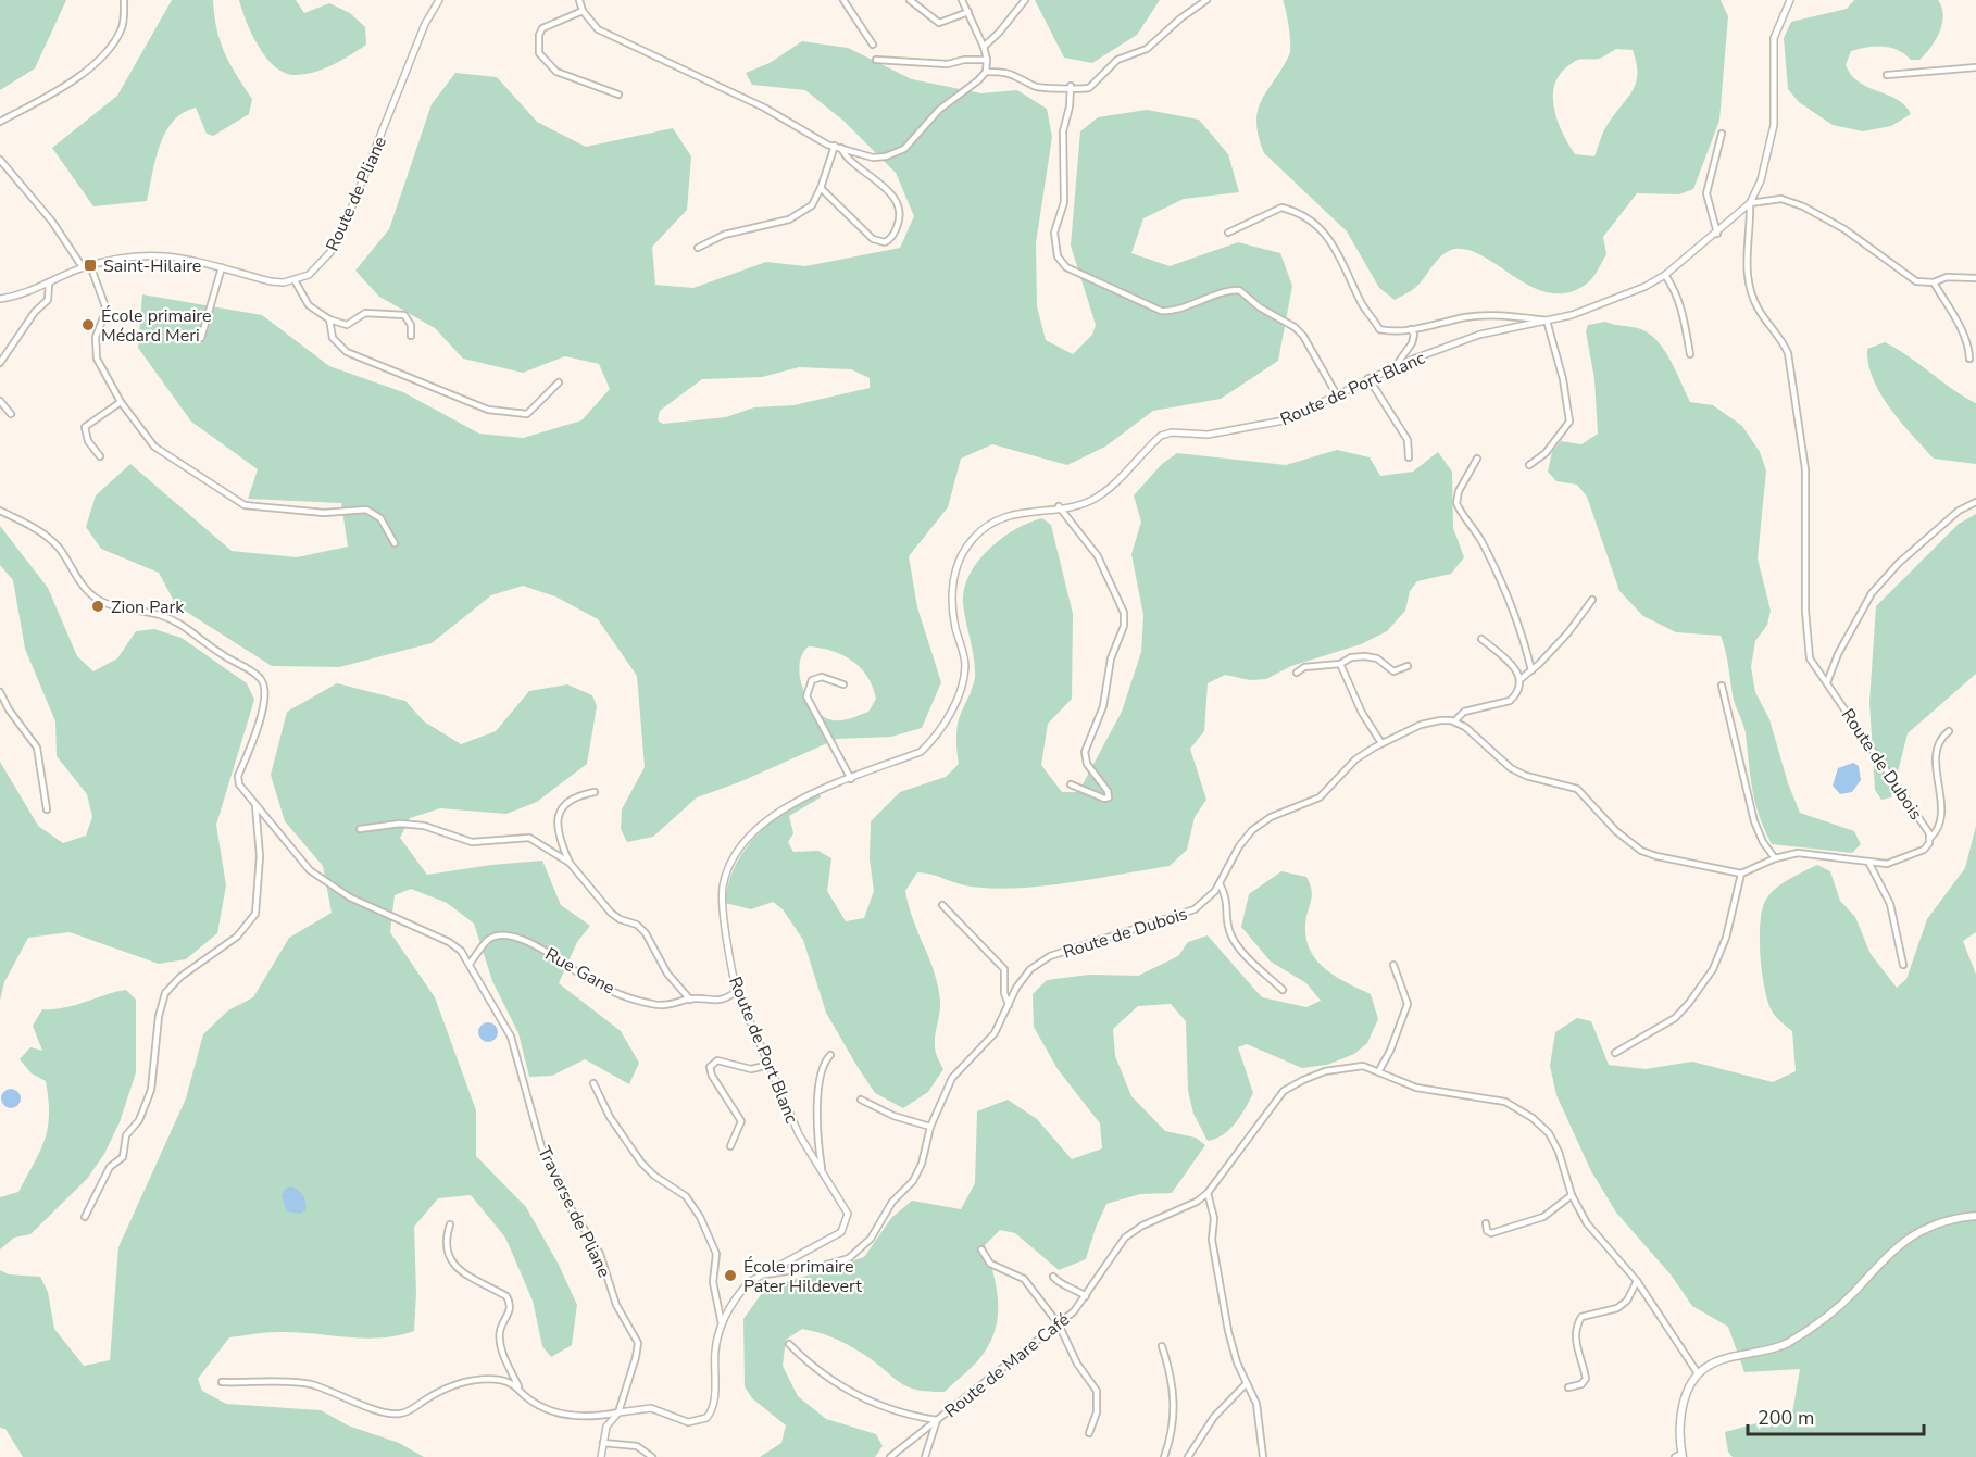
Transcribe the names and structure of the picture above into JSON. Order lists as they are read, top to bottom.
{
  "streets": {
    "street": [
      "Route de Pliane",
      "Route de Port Blanc",
      "Route de Dubois",
      "Rue Gane",
      "Traverse de Pliane",
      "Route de Mare Café"
    ]
  },
  "crossings": [
    ["Route de Port Blanc", "Route de Dubois"],
    ["Route de Port Blanc", "Rue Gane"],
    ["Route de Port Blanc", "Traverse de Pliane"],
    ["Rue Gane", "Traverse de Pliane"]
  ],
  "places": {
    "transit": ["Saint-Hilaire"],
    "other": ["École primaire Médard Meri", "Zion Park", "École primaire Pater Hildevert"]
  },
  "scale_bar": "200 m"
}
